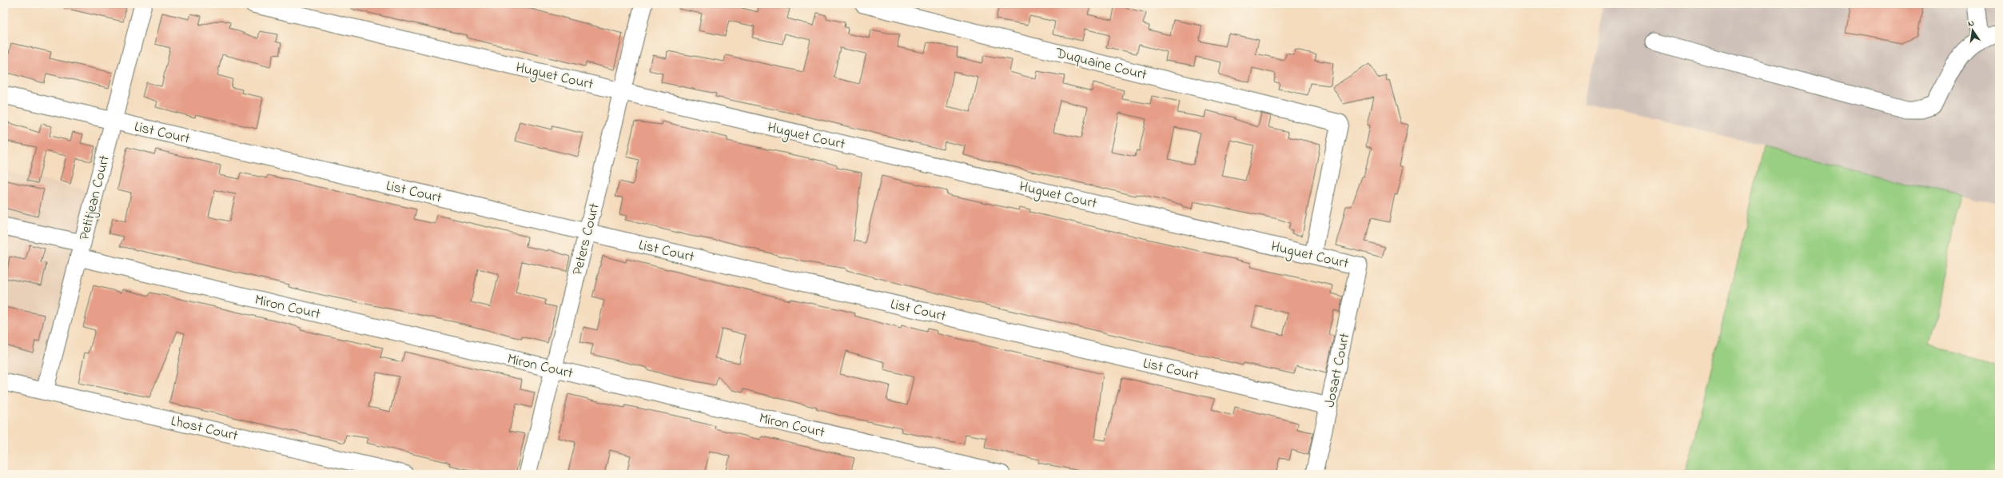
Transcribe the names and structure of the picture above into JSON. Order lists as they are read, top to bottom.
{
  "streets": {
    "street": [
      "Duquaine Court",
      "Huguet Court",
      "List Court",
      "Petitjean Court",
      "Peters Court",
      "Miron Court",
      "Josart Court",
      "Lhost Court"
    ]
  },
  "crossings": [
    ["Duquaine Court", "Huguet Court"],
    ["Huguet Court", "Peters Court"],
    ["Huguet Court", "Josart Court"],
    ["List Court", "Petitjean Court"],
    ["List Court", "Peters Court"],
    ["List Court", "Josart Court"],
    ["Petitjean Court", "Miron Court"],
    ["Petitjean Court", "Lhost Court"],
    ["Peters Court", "Miron Court"]
  ],
  "north": "top"
}
